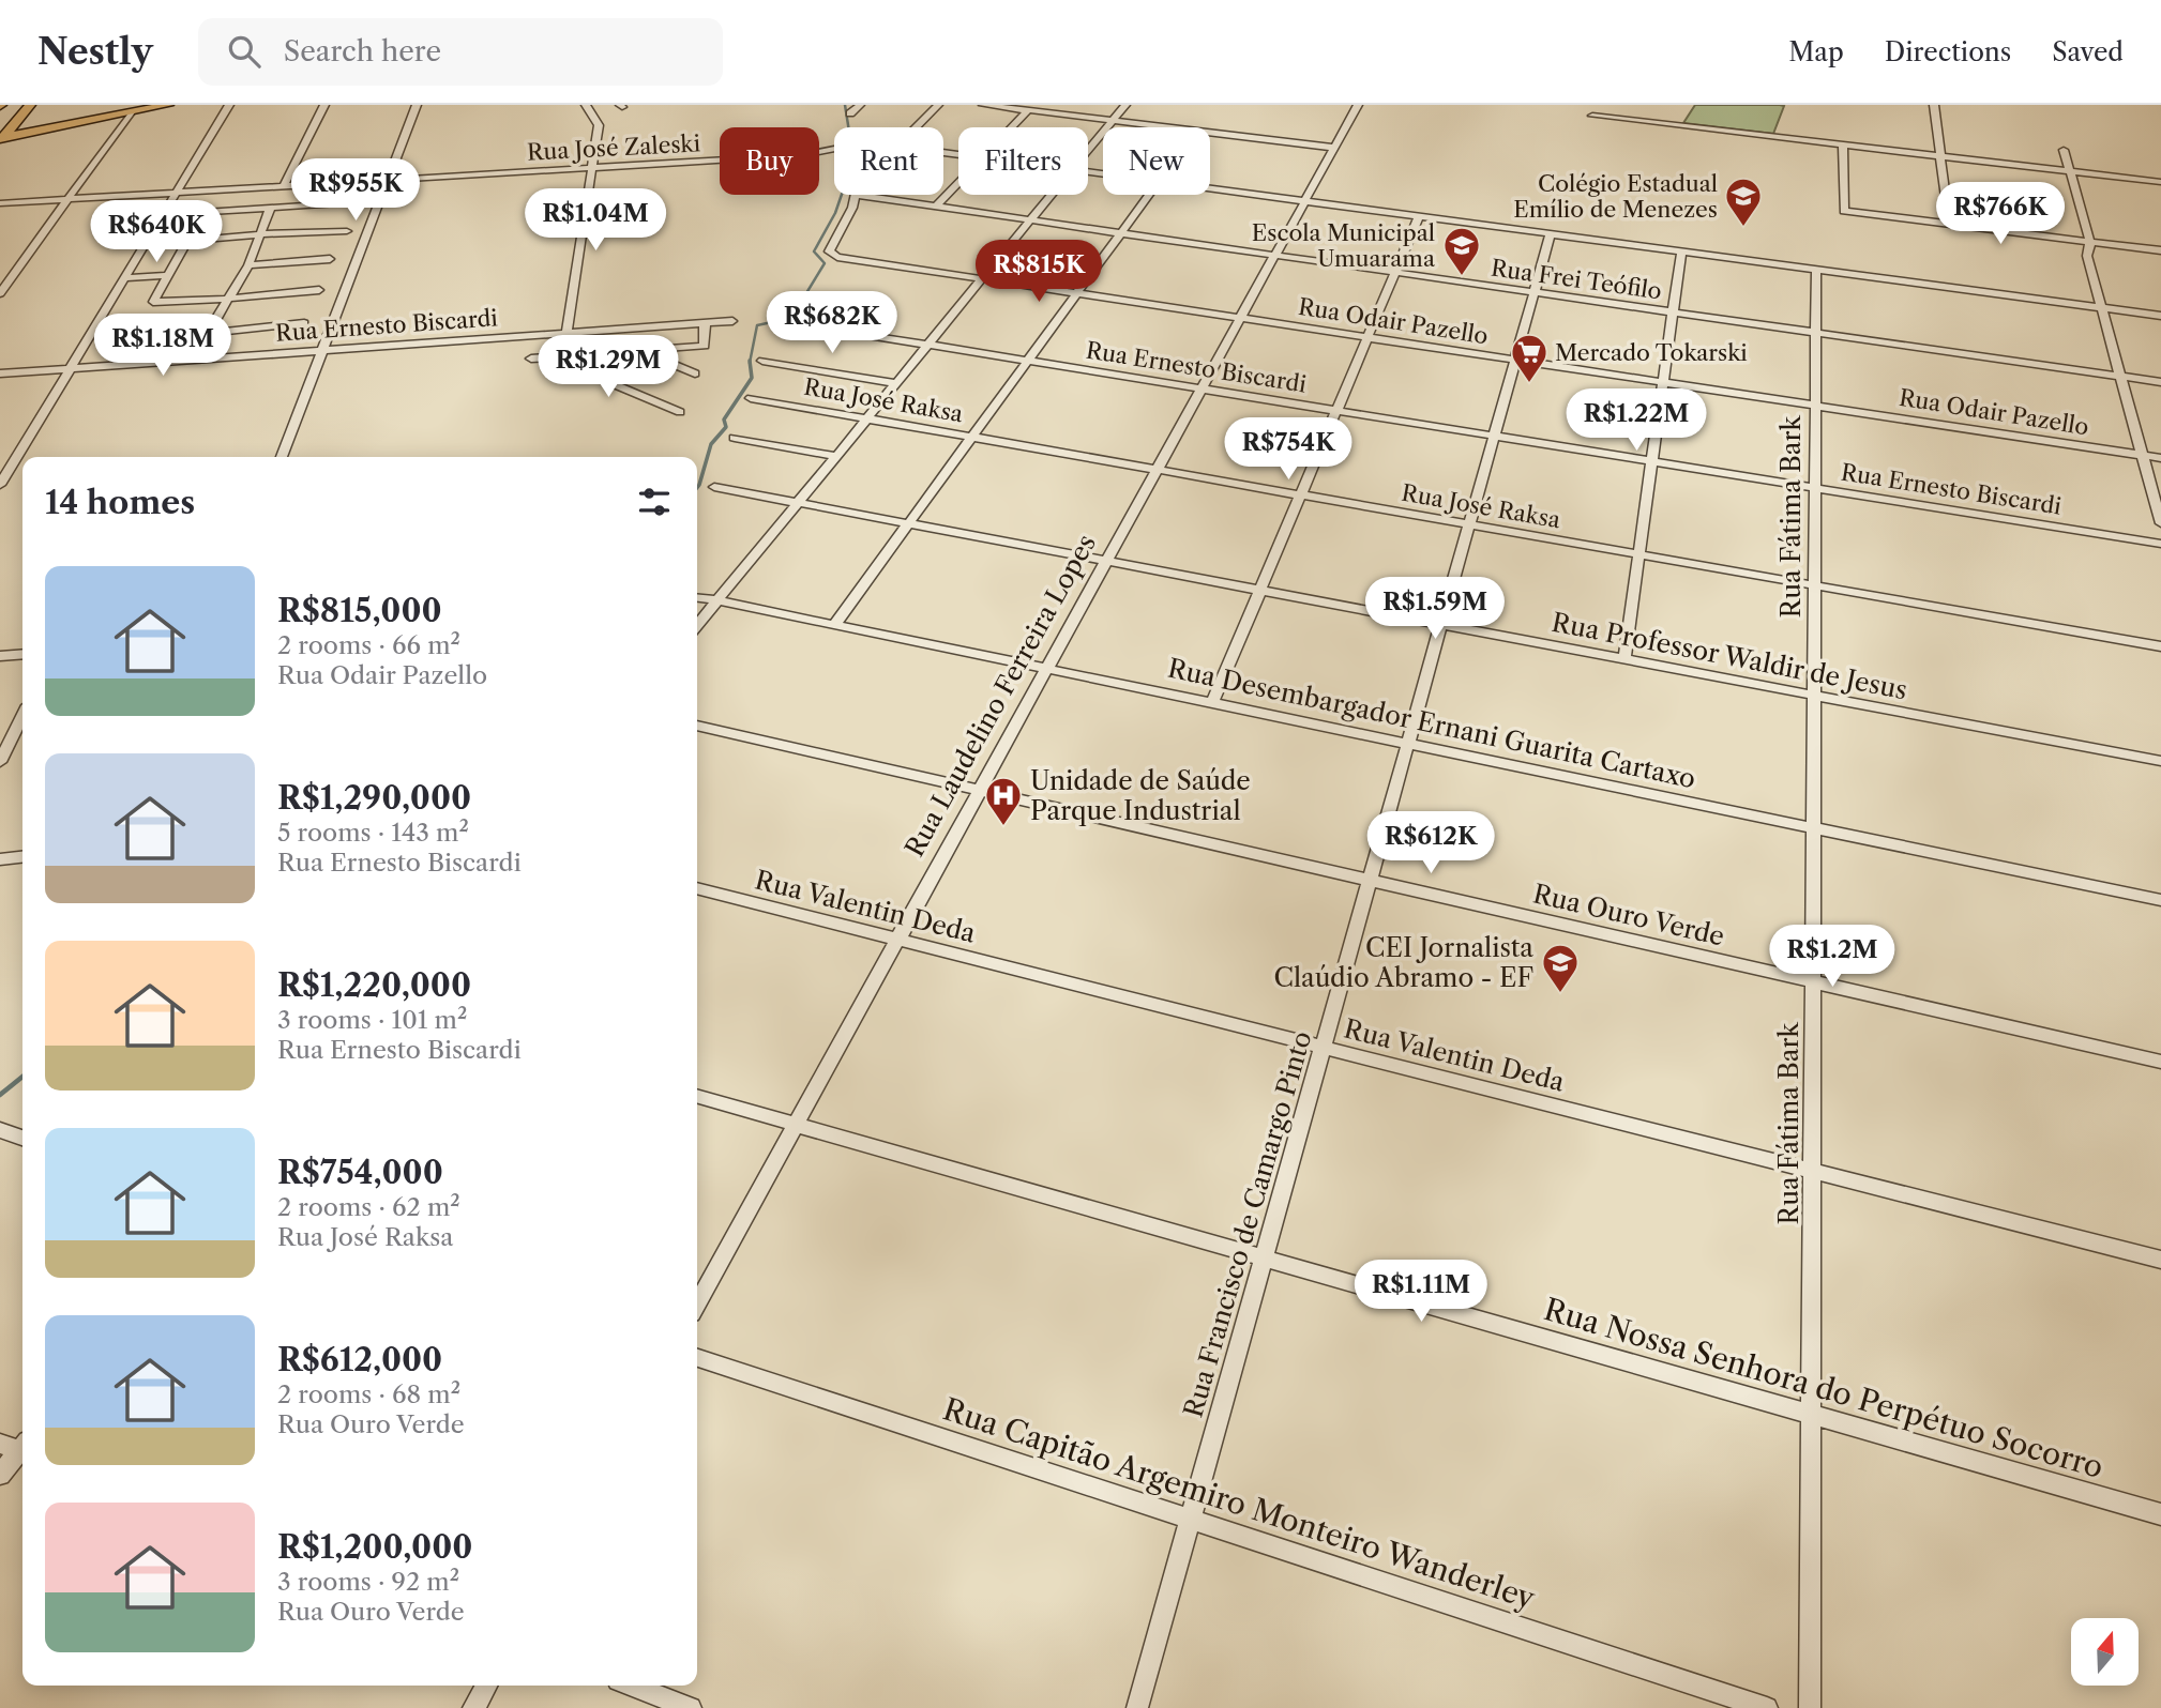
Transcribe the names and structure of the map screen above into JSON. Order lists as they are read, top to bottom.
{
  "streets": {
    "street": [
      "Rua José Zaleski",
      "Rua Frei Teófilo",
      "Rua Odair Pazello",
      "Rua Ernesto Biscardi",
      "Rua José Raksa",
      "Rua Fátima Bark",
      "Rua Professor Waldir de Jesus",
      "Rua Laudelino Ferreira Lopes",
      "Rua Desembargador Ernani Guarita Cartaxo",
      "Rua Valentin Deda",
      "Rua Ouro Verde",
      "Rua Francisco de Camargo Pinto",
      "Rua Nossa Senhora do Perpétuo Socorro",
      "Rua Capitão Argemiro Monteiro Wanderley"
    ]
  },
  "crossings": [
    ["Rua José Zaleski", "Rua Fátima Bark"],
    ["Rua José Zaleski", "Rua Laudelino Ferreira Lopes"],
    ["Rua José Zaleski", "Rua Francisco de Camargo Pinto"],
    ["Rua Frei Teófilo", "Rua Odair Pazello"],
    ["Rua Frei Teófilo", "Rua Fátima Bark"],
    ["Rua Frei Teófilo", "Rua Laudelino Ferreira Lopes"],
    ["Rua Frei Teófilo", "Rua Francisco de Camargo Pinto"],
    ["Rua Odair Pazello", "Rua Fátima Bark"],
    ["Rua Odair Pazello", "Rua Laudelino Ferreira Lopes"],
    ["Rua Odair Pazello", "Rua Francisco de Camargo Pinto"],
    ["Rua Ernesto Biscardi", "Rua Fátima Bark"],
    ["Rua Ernesto Biscardi", "Rua Laudelino Ferreira Lopes"],
    ["Rua Ernesto Biscardi", "Rua Francisco de Camargo Pinto"],
    ["Rua José Raksa", "Rua Fátima Bark"],
    ["Rua José Raksa", "Rua Laudelino Ferreira Lopes"],
    ["Rua José Raksa", "Rua Francisco de Camargo Pinto"],
    ["Rua Fátima Bark", "Rua Professor Waldir de Jesus"],
    ["Rua Fátima Bark", "Rua Desembargador Ernani Guarita Cartaxo"],
    ["Rua Fátima Bark", "Rua Valentin Deda"],
    ["Rua Fátima Bark", "Rua Ouro Verde"],
    ["Rua Fátima Bark", "Rua Nossa Senhora do Perpétuo Socorro"],
    ["Rua Professor Waldir de Jesus", "Rua Laudelino Ferreira Lopes"],
    ["Rua Professor Waldir de Jesus", "Rua Francisco de Camargo Pinto"],
    ["Rua Laudelino Ferreira Lopes", "Rua Desembargador Ernani Guarita Cartaxo"],
    ["Rua Laudelino Ferreira Lopes", "Rua Valentin Deda"],
    ["Rua Laudelino Ferreira Lopes", "Rua Ouro Verde"],
    ["Rua Laudelino Ferreira Lopes", "Rua Nossa Senhora do Perpétuo Socorro"],
    ["Rua Desembargador Ernani Guarita Cartaxo", "Rua Francisco de Camargo Pinto"],
    ["Rua Valentin Deda", "Rua Francisco de Camargo Pinto"],
    ["Rua Ouro Verde", "Rua Francisco de Camargo Pinto"],
    ["Rua Francisco de Camargo Pinto", "Rua Nossa Senhora do Perpétuo Socorro"],
    ["Rua Francisco de Camargo Pinto", "Rua Capitão Argemiro Monteiro Wanderley"]
  ],
  "places": {
    "school or university": ["Colégio Estadual Emílio de Menezes", "Escola Municipal Umuarama", "CEI Jornalista Claúdio Abramo - EF"],
    "supermarket": ["Mercado Tokarski"],
    "hospital": ["Unidade de Saúde Parque Industrial"]
  },
  "north": "top",
  "page": {
    "header": "Nestly",
    "search": "Search here",
    "nav": ["Map", "Directions", "Saved"],
    "chip": [
      "Buy",
      "Rent",
      "Filters",
      "New"
    ],
    "price": [
      "R$955K",
      "R$766K",
      "R$1.04M",
      "R$640K",
      "R$815K",
      "R$682K",
      "R$1.18M",
      "R$1.29M",
      "R$1.22M",
      "R$754K",
      "R$1.59M",
      "R$612K",
      "R$1.2M",
      "R$1.11M"
    ],
    "heading": "14 homes",
    "list": [
      {
        "name": "R$815,000",
        "note": "2 rooms · 66 m² · Rua Odair Pazello"
      },
      {
        "name": "R$1,290,000",
        "note": "5 rooms · 143 m² · Rua Ernesto Biscardi"
      },
      {
        "name": "R$1,220,000",
        "note": "3 rooms · 101 m² · Rua Ernesto Biscardi"
      },
      {
        "name": "R$754,000",
        "note": "2 rooms · 62 m² · Rua José Raksa"
      },
      {
        "name": "R$612,000",
        "note": "2 rooms · 68 m² · Rua Ouro Verde"
      },
      {
        "name": "R$1,200,000",
        "note": "3 rooms · 92 m² · Rua Ouro Verde"
      }
    ]
  }
}
